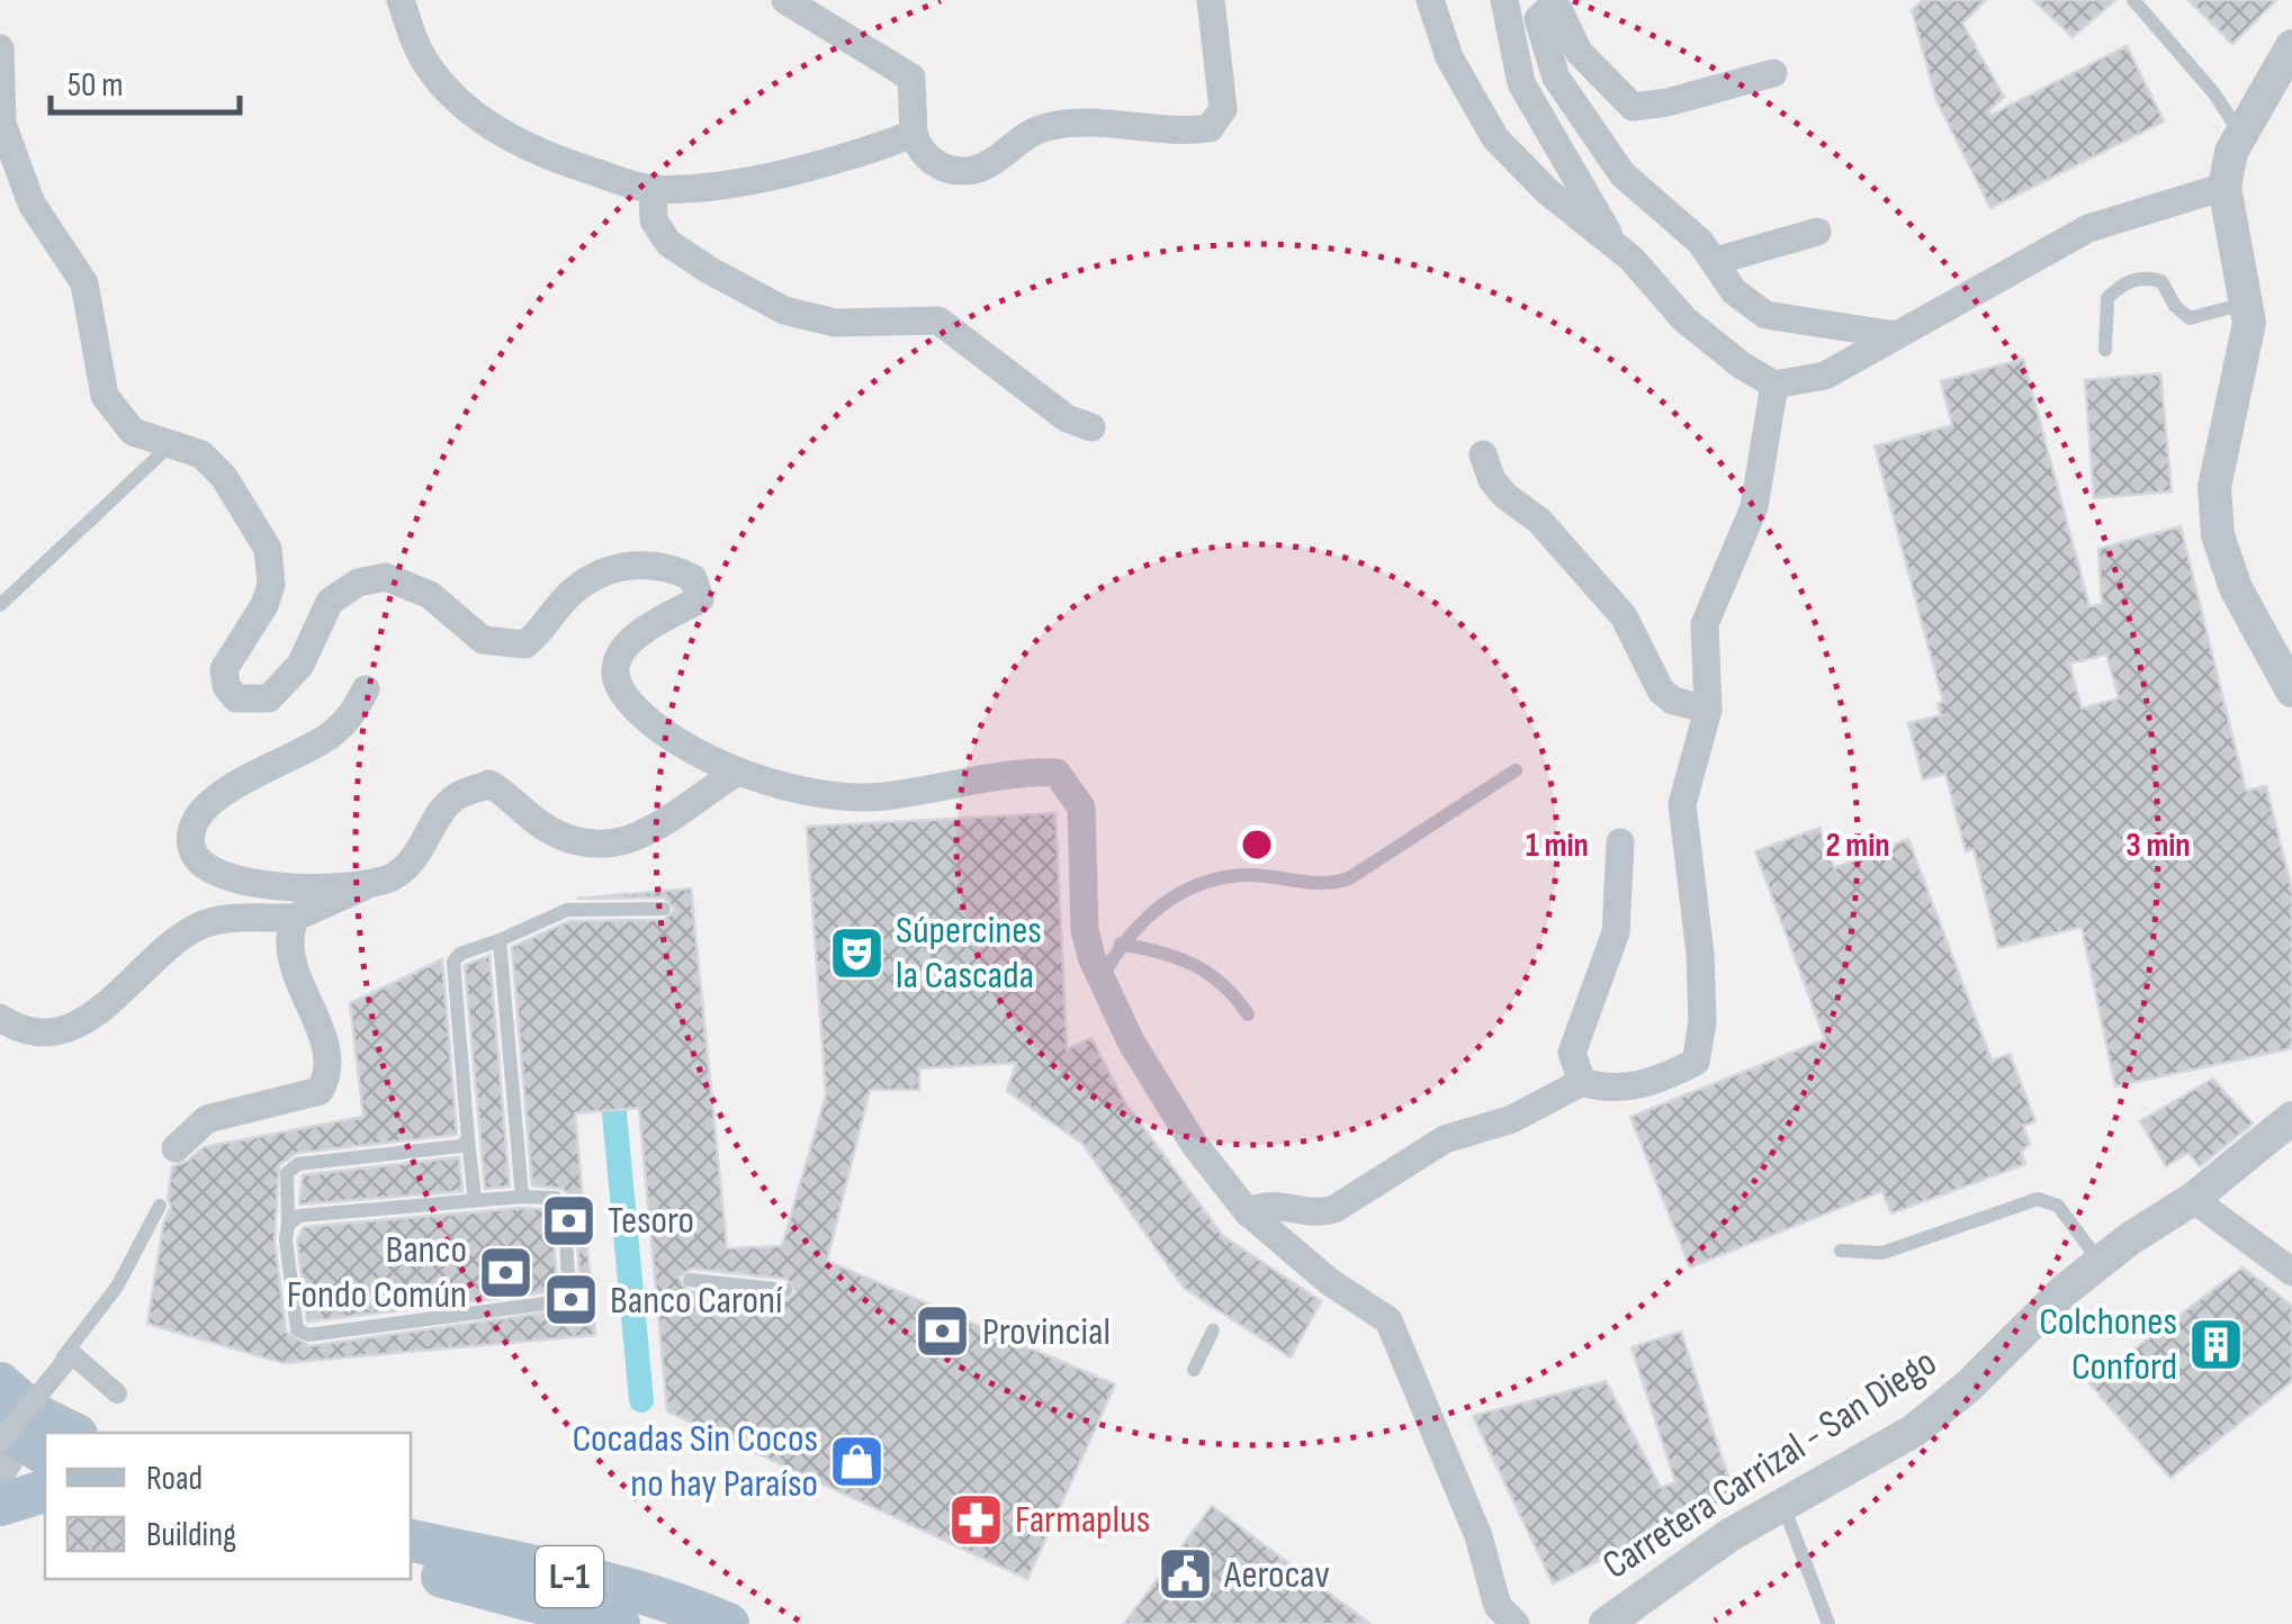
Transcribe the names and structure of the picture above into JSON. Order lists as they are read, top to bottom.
{
  "streets": {
    "main road": ["L-1"],
    "street": ["Carretera Carrizal - San Diego"]
  },
  "places": {
    "theatre": ["Súpercines la Cascada"],
    "bank": [
      "Tesoro",
      "Banco Fondo Común",
      "Banco Caroní",
      "Provincial"
    ],
    "building": ["Colchones Conford"],
    "shop": ["Cocadas Sin Cocos no hay Paraíso"],
    "pharmacy": ["Farmaplus"],
    "public building": ["Aerocav"]
  },
  "legend": ["Road", "Building"],
  "scale_bar": "50 m",
  "rings": ["1 min", "2 min", "3 min"]
}
